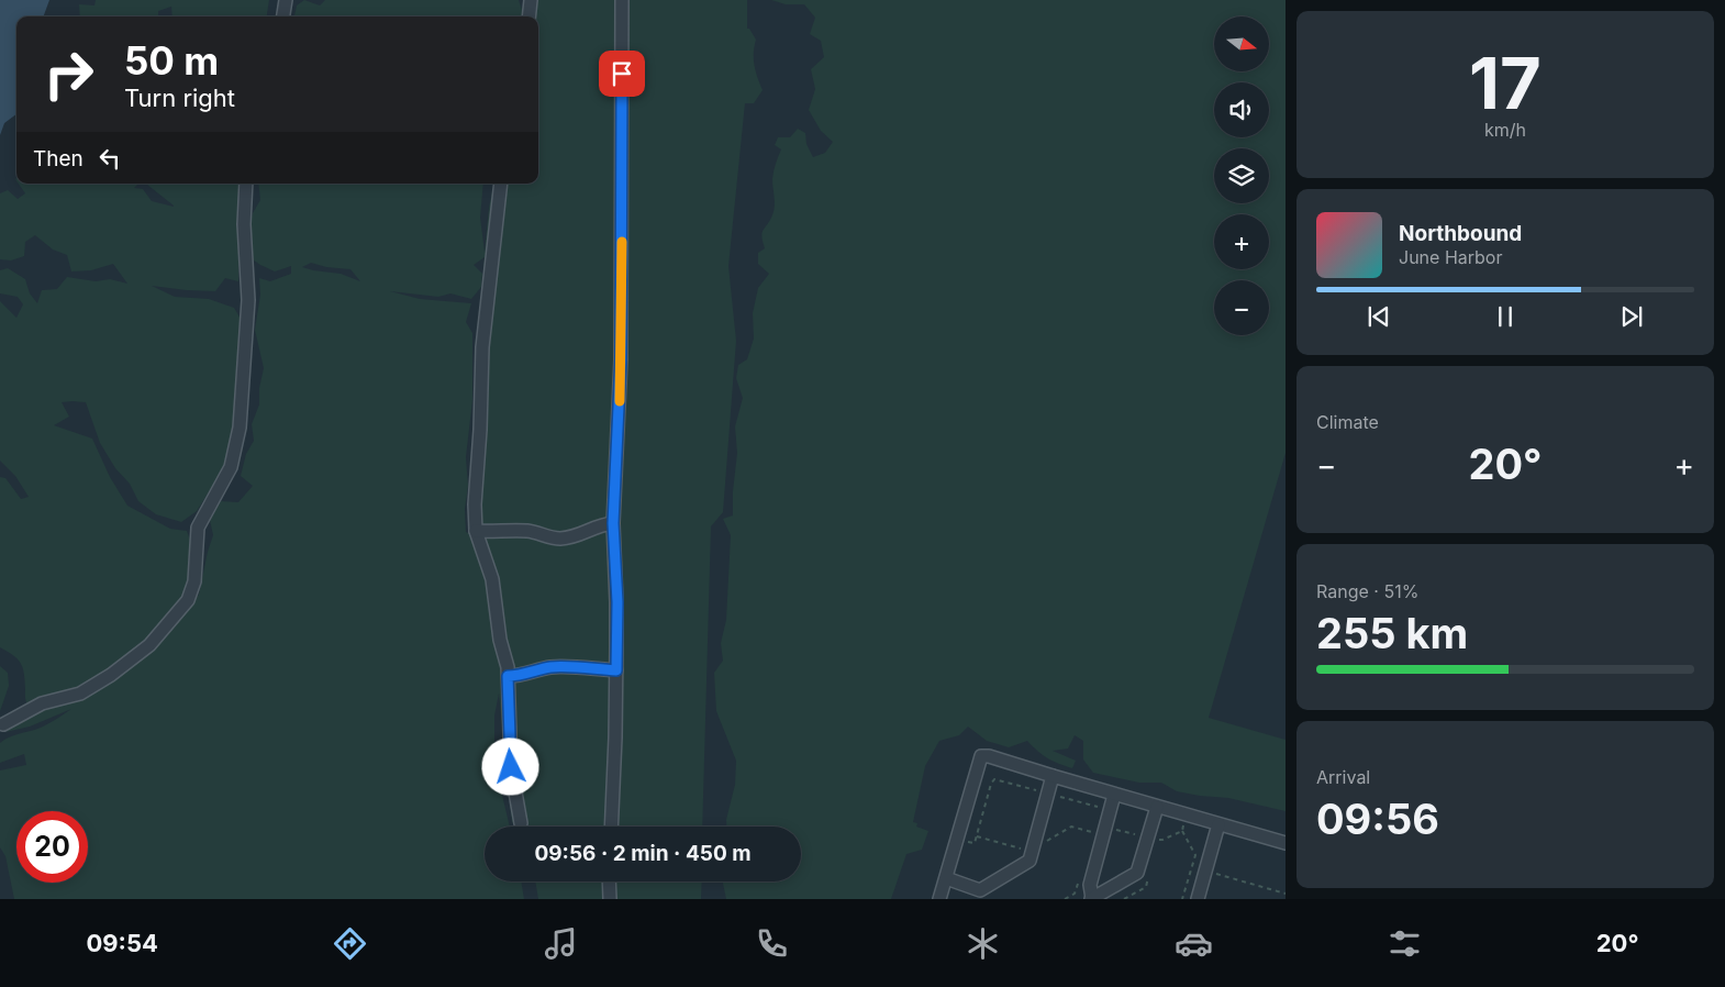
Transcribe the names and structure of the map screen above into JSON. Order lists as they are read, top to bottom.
{
  "north": "right",
  "page": {
    "tile": [
      ["17", "km/h"],
      "Climate",
      ["Range · 51%", "255 km"],
      ["Arrival", "09:56"]
    ],
    "map_buttons": ["+", "−"],
    "turn": ["50 m", "Turn right"],
    "then": "Then",
    "song": ["Northbound", "June Harbor"],
    "heat": ["−", "20°", "+"],
    "limit": "20",
    "trip": "09:56 · 2 min · 450 m",
    "tabs": ["09:54", "20°"]
  }
}
